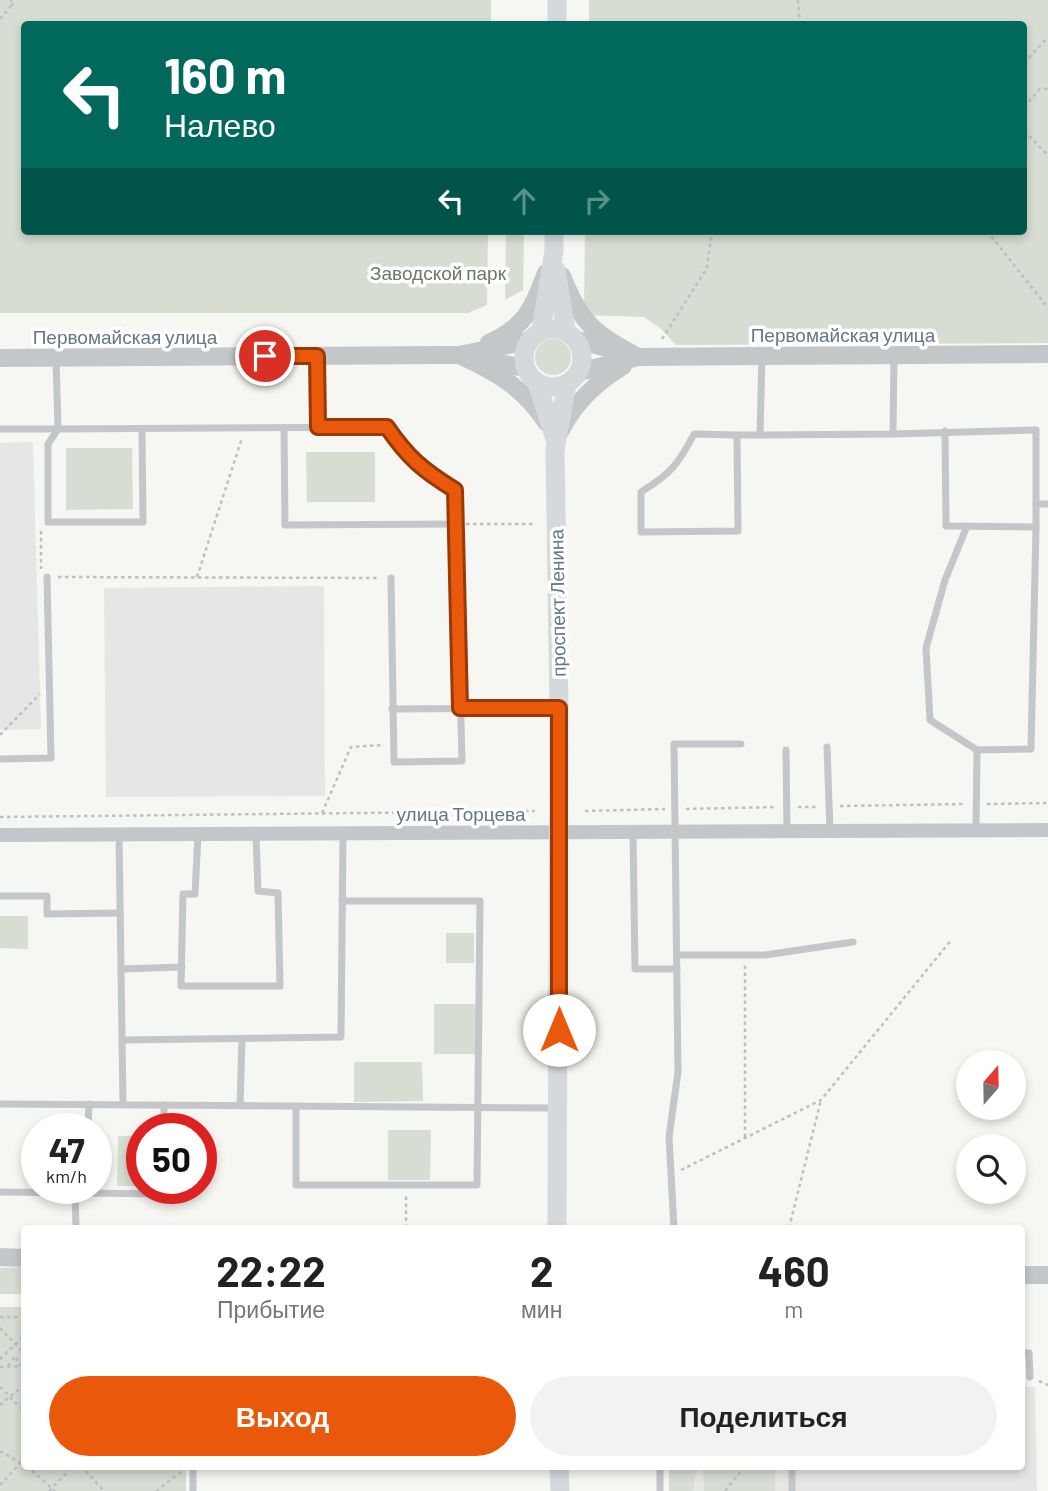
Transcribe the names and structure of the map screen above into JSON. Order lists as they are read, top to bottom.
{
  "streets": {
    "main road": ["проспект Ленина"],
    "street": ["Первомайская улица", "улица Торцева"]
  },
  "crossings": [
    ["проспект Ленина", "улица Торцева"]
  ],
  "parks": ["Заводской парк"],
  "north": "top",
  "page": {
    "turn": ["160 m", "Налево"],
    "speed": "47 km/h",
    "limit": "50",
    "eta": [
      "22:22",
      "Прибытие",
      "2",
      "мин",
      "460",
      "m"
    ],
    "buttons": ["Выход", "Поделиться"]
  }
}
